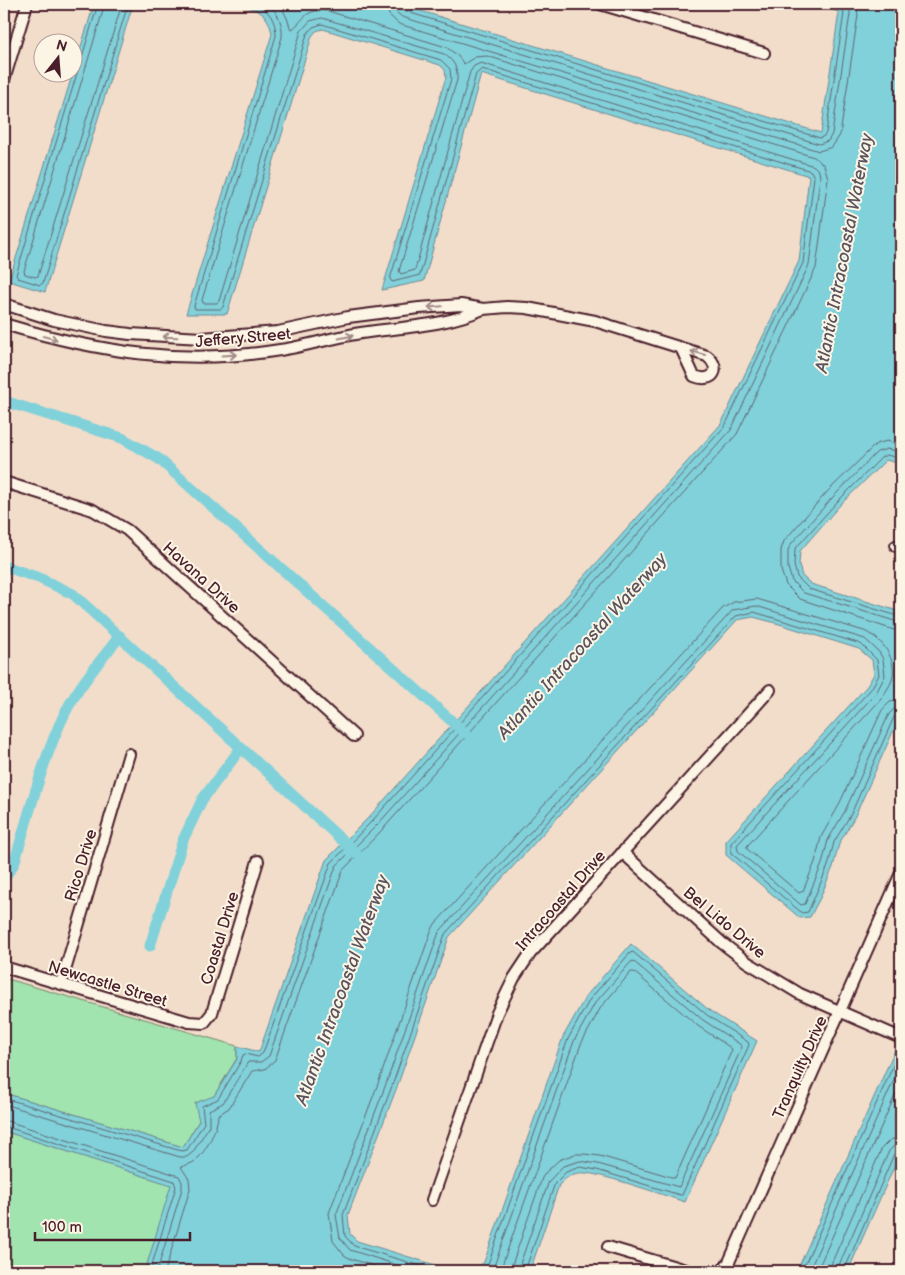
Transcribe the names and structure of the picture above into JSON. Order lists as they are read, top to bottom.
{
  "streets": {
    "street": [
      "Jeffery Street",
      "Havana Drive",
      "Rico Drive",
      "Intracoastal Drive",
      "Bel Lido Drive",
      "Coastal Drive",
      "Newcastle Street",
      "Tranquilty Drive"
    ]
  },
  "crossings": [
    ["Rico Drive", "Newcastle Street"],
    ["Intracoastal Drive", "Bel Lido Drive"],
    ["Bel Lido Drive", "Tranquilty Drive"],
    ["Coastal Drive", "Newcastle Street"]
  ],
  "water": ["Atlantic Intracoastal Waterway"],
  "scale_bar": "100 m",
  "north": "top"
}
